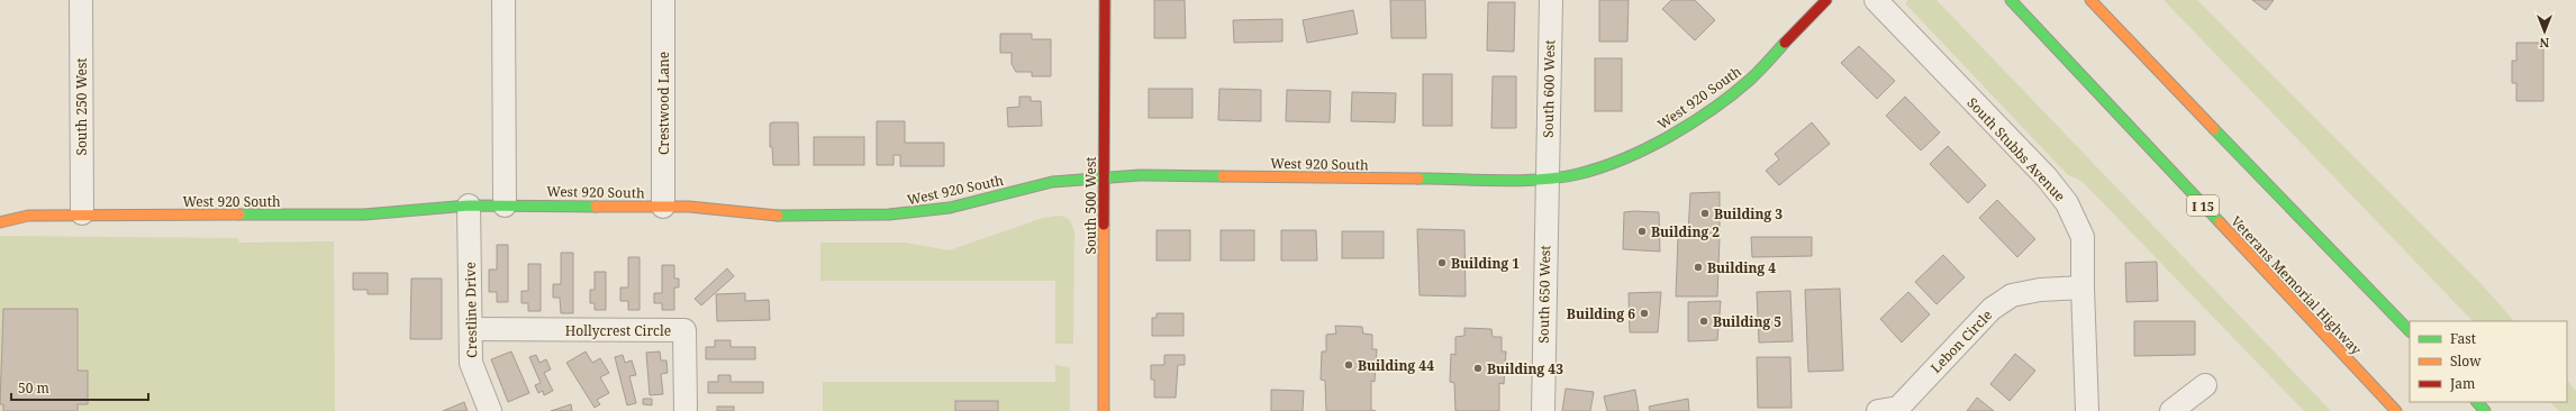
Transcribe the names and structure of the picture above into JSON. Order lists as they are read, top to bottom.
{
  "streets": {
    "main road": [
      "West 920 South",
      "South 500 West",
      "I 15",
      "Veterans Memorial Highway"
    ],
    "street": [
      "South 600 West",
      "Crestwood Lane",
      "South 250 West",
      "South Stubbs Avenue",
      "South 650 West",
      "Crestline Drive",
      "Hollycrest Circle",
      "Lebon Circle"
    ]
  },
  "crossings": [
    ["South 600 West", "West 920 South"],
    ["South 600 West", "South 650 West"],
    ["West 920 South", "Crestwood Lane"],
    ["West 920 South", "South 250 West"],
    ["West 920 South", "South 500 West"],
    ["West 920 South", "South 650 West"],
    ["West 920 South", "Crestline Drive"],
    ["South Stubbs Avenue", "Lebon Circle"],
    ["Crestline Drive", "Hollycrest Circle"]
  ],
  "places": [
    "Building 3",
    "Building 2",
    "Building 1",
    "Building 4",
    "Building 6",
    "Building 5",
    "Building 44",
    "Building 43"
  ],
  "legend": ["Fast", "Slow", "Jam"],
  "scale_bar": "50 m",
  "north": "bottom"
}
